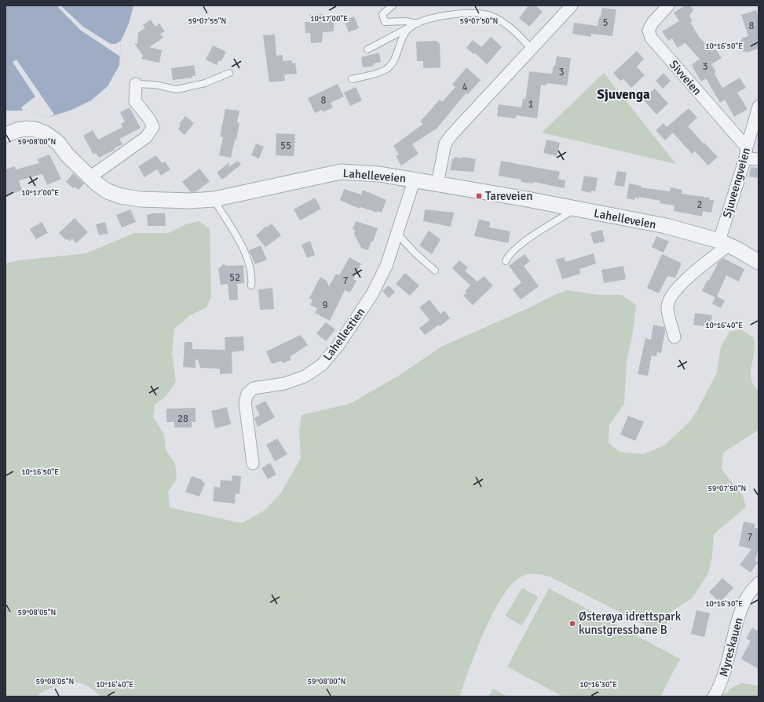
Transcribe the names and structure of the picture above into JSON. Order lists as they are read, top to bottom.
{
  "streets": {
    "street": [
      "Sivveien",
      "Lahelleveien",
      "Sjuveengveien",
      "Lahellestien",
      "Myreskauen"
    ]
  },
  "crossings": [
    ["Sivveien", "Sjuveengveien"],
    ["Lahelleveien", "Sjuveengveien"],
    ["Lahelleveien", "Lahellestien"]
  ],
  "districts": ["Sjuvenga"],
  "places": {
    "transit": ["Tareveien"],
    "other": ["Østerøya idrettspark kunstgressbane B"]
  },
  "house_numbers": [
    "5",
    "8",
    "3",
    "3",
    "4",
    "8",
    "1",
    "55",
    "2",
    "52",
    "7",
    "9",
    "28",
    "7"
  ],
  "coordinates": [
    "10°17'00\"E",
    "59°07'55\"N",
    "59°07'50\"N",
    "10°16'50\"E",
    "59°08'00\"N",
    "10°16'40\"E",
    "10°16'30\"E",
    "59°08'05\"N"
  ]
}
